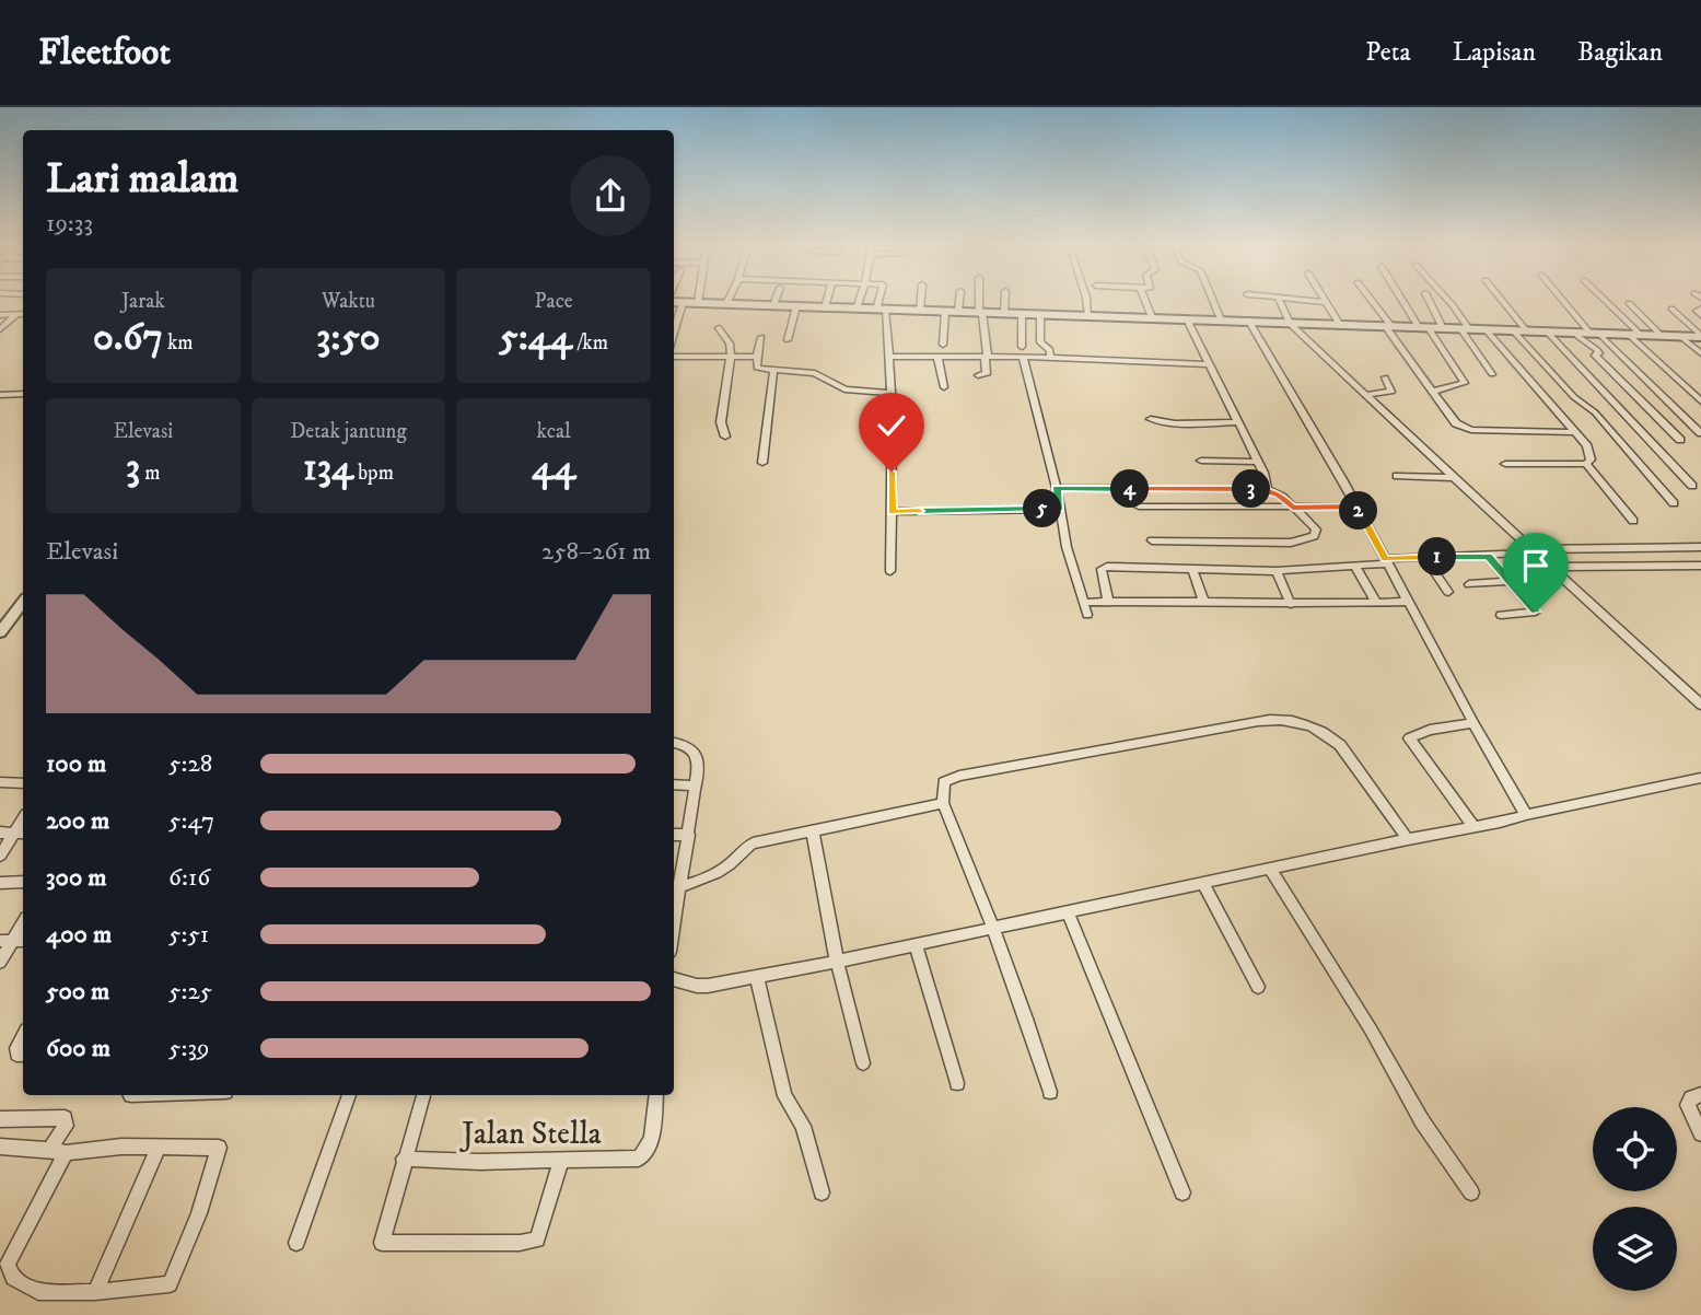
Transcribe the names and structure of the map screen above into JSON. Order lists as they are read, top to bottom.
{
  "streets": {
    "street": ["Jalan Stella"]
  },
  "page": {
    "header": "Fleetfoot",
    "nav": ["Peta", "Lapisan", "Bagikan"],
    "heading": ["Lari malam", "19:33"],
    "stats": [
      ["Jarak", "0.67 km"],
      ["Waktu", "3:50"],
      ["Pace", "5:44 /km"],
      ["Elevasi", "3 m"],
      ["Detak jantung", "134 bpm"],
      ["kcal", "44"]
    ],
    "pins": [
      "3",
      "4",
      "5",
      "2",
      "1"
    ],
    "chart": ["Elevasi", "258–261 m"],
    "list": [
      {
        "name": "100 m",
        "note": "5:28"
      },
      {
        "name": "200 m",
        "note": "5:47"
      },
      {
        "name": "300 m",
        "note": "6:16"
      },
      {
        "name": "400 m",
        "note": "5:51"
      },
      {
        "name": "500 m",
        "note": "5:25"
      },
      {
        "name": "600 m",
        "note": "5:39"
      }
    ]
  }
}
